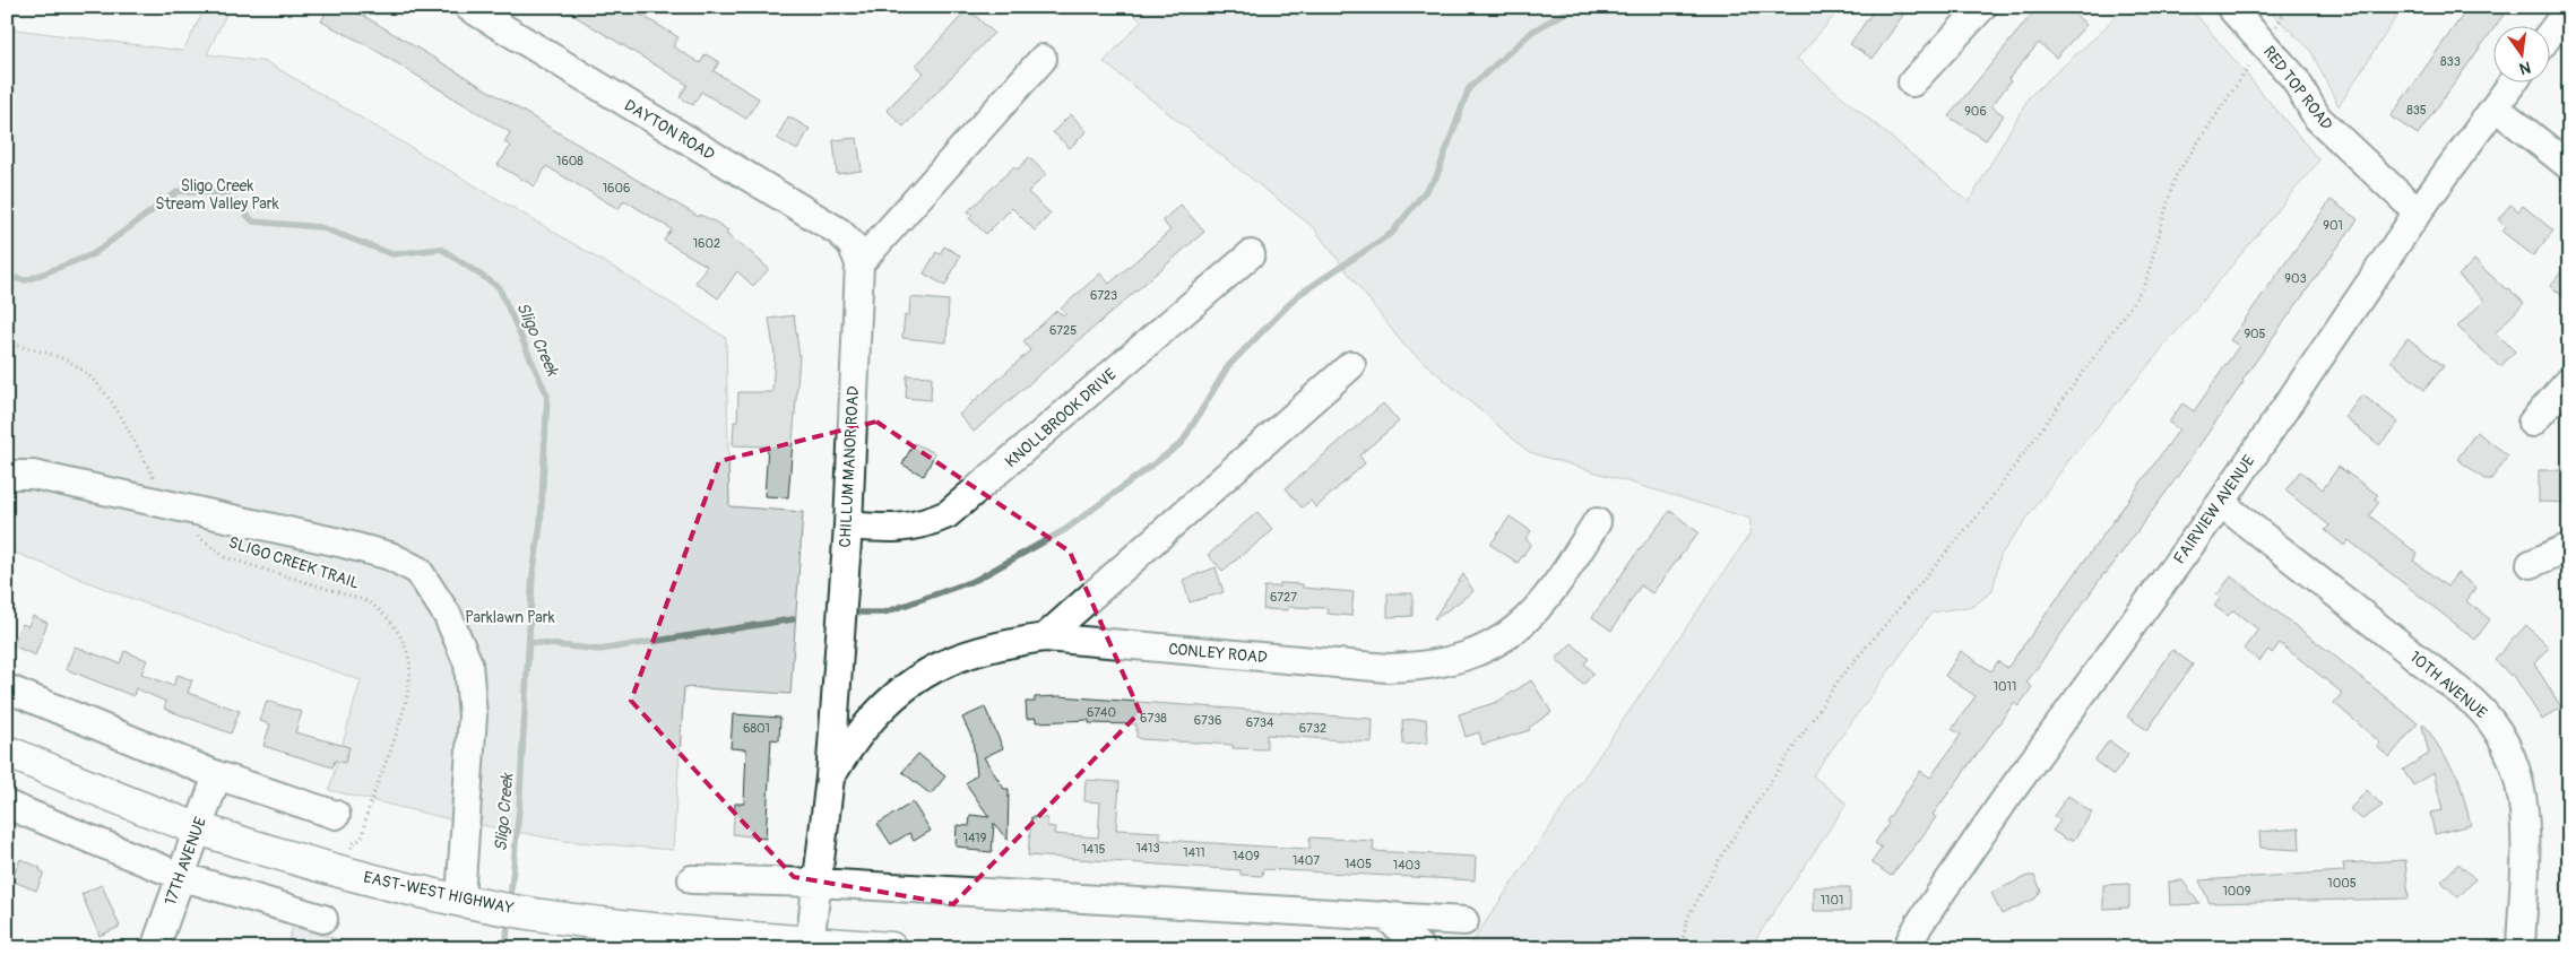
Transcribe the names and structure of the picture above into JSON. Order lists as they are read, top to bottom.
{
  "streets": {
    "main road": ["EAST-WEST HIGHWAY"],
    "street": [
      "RED TOP ROAD",
      "DAYTON ROAD",
      "KNOLLBROOK DRIVE",
      "CHILLUM MANOR ROAD",
      "FAIRVIEW AVENUE",
      "CONLEY ROAD",
      "10TH AVENUE",
      "17TH AVENUE"
    ],
    "path": ["SLIGO CREEK TRAIL"]
  },
  "crossings": [
    ["RED TOP ROAD", "FAIRVIEW AVENUE"],
    ["DAYTON ROAD", "CHILLUM MANOR ROAD"],
    ["KNOLLBROOK DRIVE", "CHILLUM MANOR ROAD"],
    ["CHILLUM MANOR ROAD", "CONLEY ROAD"],
    ["CHILLUM MANOR ROAD", "EAST-WEST HIGHWAY"],
    ["FAIRVIEW AVENUE", "10TH AVENUE"],
    ["17TH AVENUE", "EAST-WEST HIGHWAY"]
  ],
  "water": ["Sligo Creek"],
  "parks": ["Sligo Creek Stream Valley Park", "Parklawn Park"],
  "house_numbers": [
    "833",
    "835",
    "906",
    "1608",
    "1606",
    "901",
    "1602",
    "903",
    "6723",
    "6725",
    "905",
    "6727",
    "1011",
    "6740",
    "6738",
    "6736",
    "6734",
    "6801",
    "6732",
    "1419",
    "1413",
    "1415",
    "1411",
    "1409",
    "1407",
    "1405",
    "1403",
    "1005",
    "1009",
    "1101"
  ],
  "north": "bottom"
}
